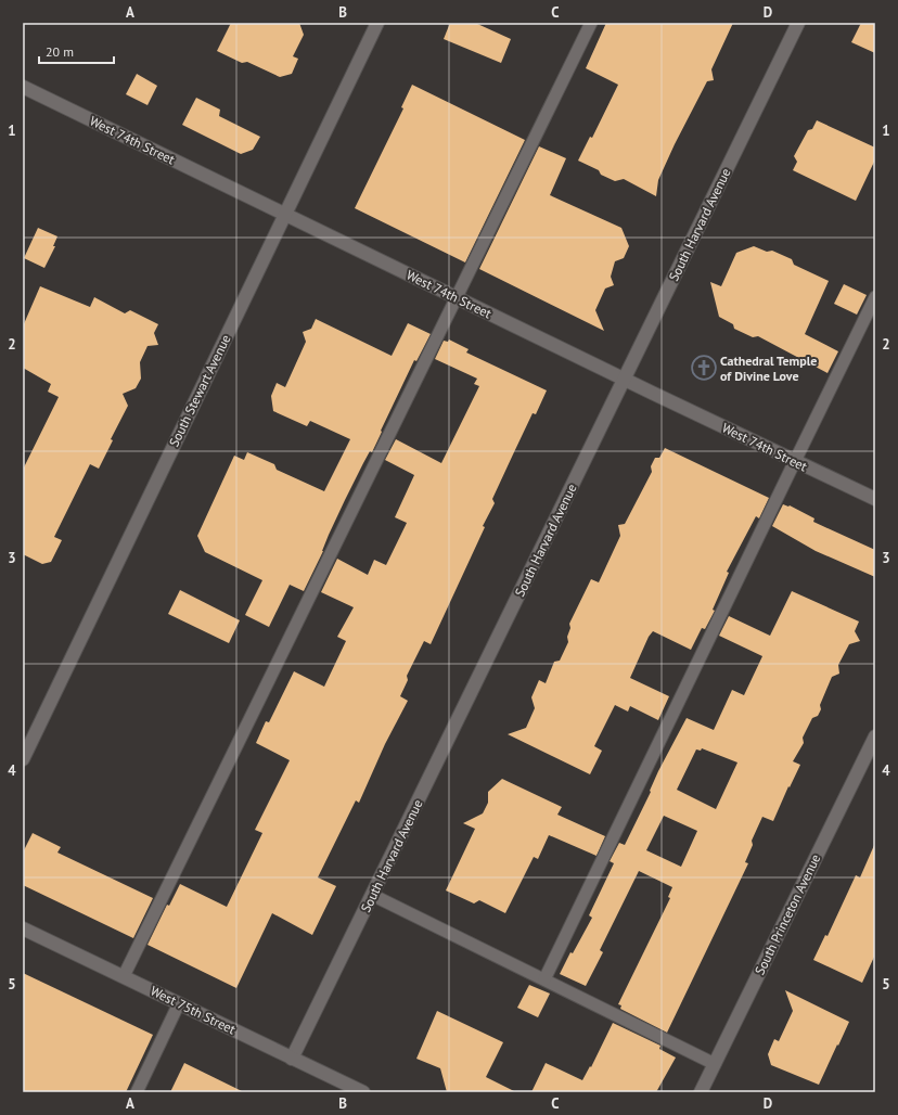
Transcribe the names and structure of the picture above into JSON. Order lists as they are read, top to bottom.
{
  "streets": {
    "street": [
      "West 74th Street",
      "South Harvard Avenue",
      "South Stewart Avenue",
      "South Princeton Avenue",
      "West 75th Street"
    ]
  },
  "crossings": [
    ["West 74th Street", "South Harvard Avenue"],
    ["West 74th Street", "South Stewart Avenue"],
    ["South Harvard Avenue", "West 75th Street"]
  ],
  "places": {
    "church": ["Cathedral Temple of Divine Love"]
  },
  "scale_bar": "20 m",
  "grid": {
    "columns": [
      "A",
      "B",
      "C",
      "D"
    ],
    "rows": [
      "1",
      "2",
      "3",
      "4",
      "5"
    ]
  }
}
